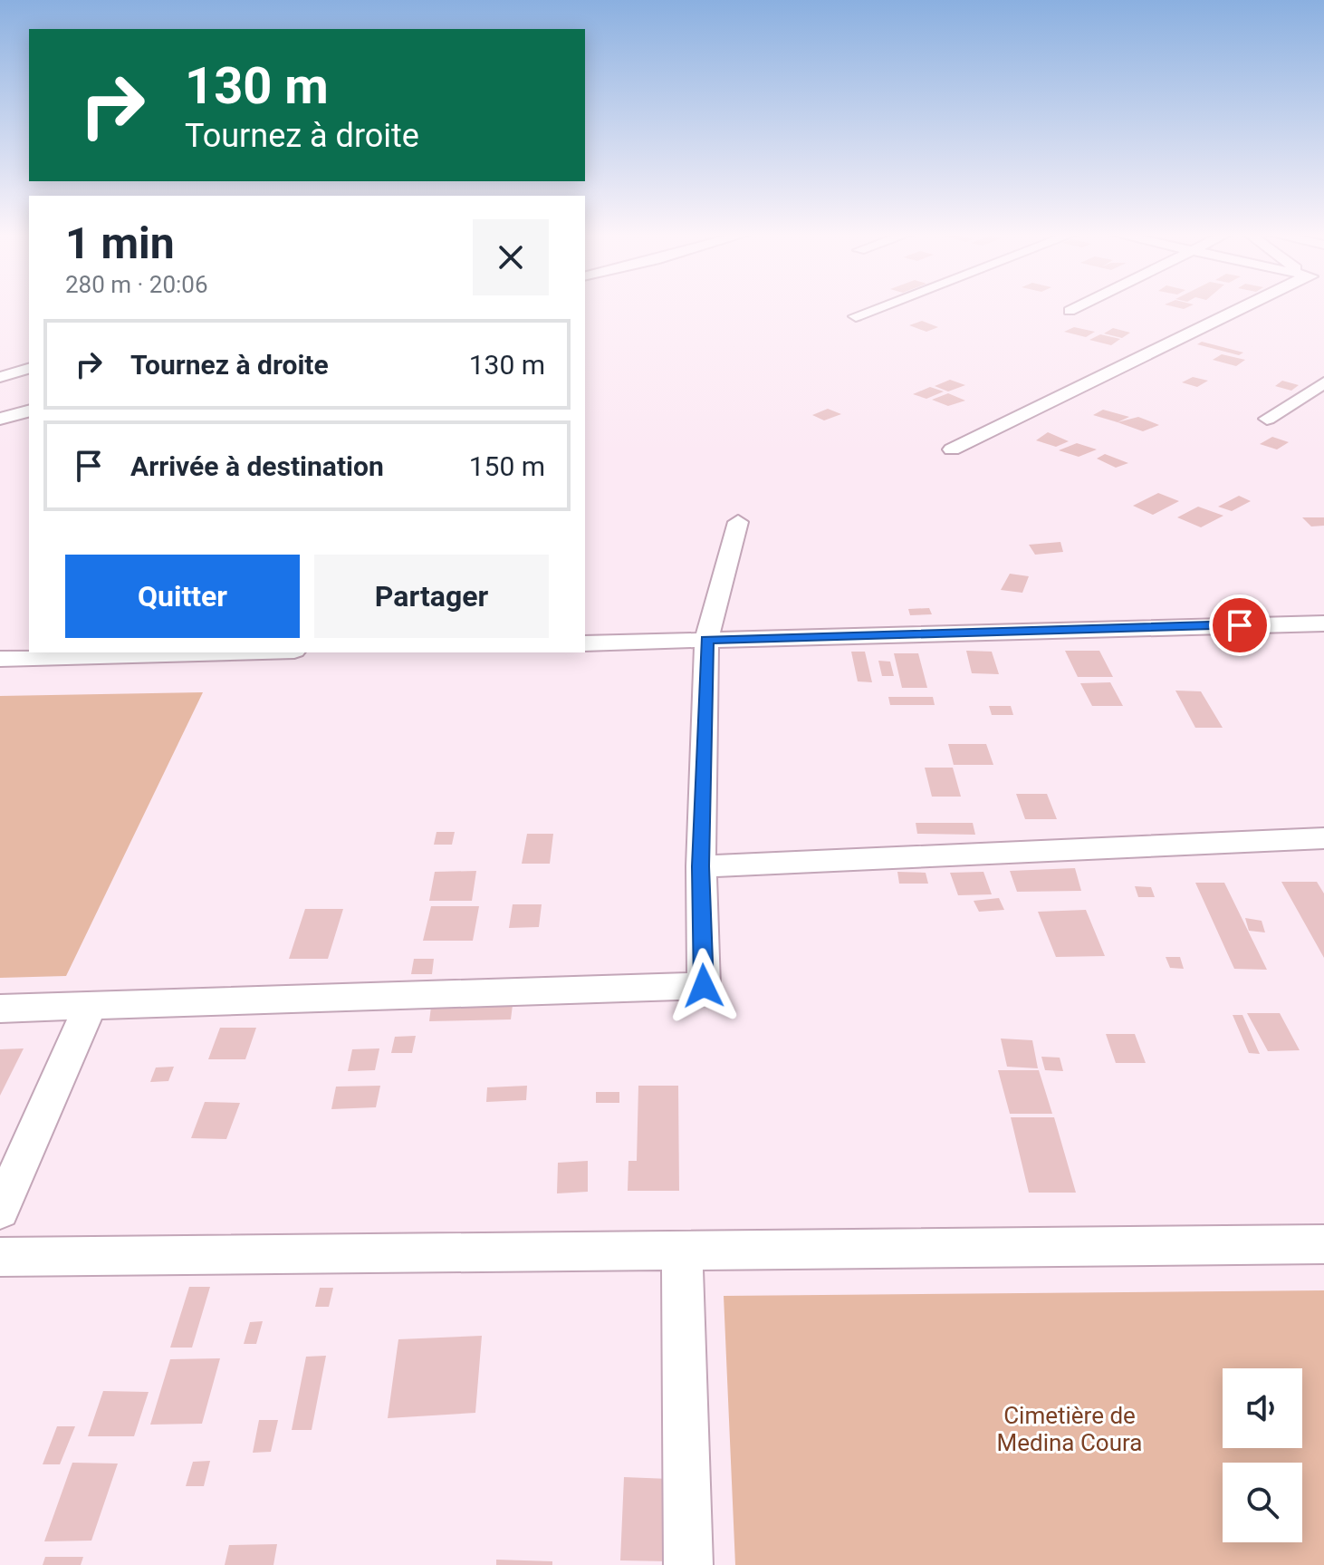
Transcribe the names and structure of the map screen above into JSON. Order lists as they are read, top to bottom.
{
  "parks": ["Cimetière de Medina Coura"],
  "page": {
    "turn": ["130 m", "Tournez à droite"],
    "heading": ["1 min", "280 m · 20:06"],
    "list": [
      {
        "name": "Tournez à droite",
        "value": "130 m"
      },
      {
        "name": "Arrivée à destination",
        "value": "150 m"
      }
    ],
    "buttons": ["Quitter", "Partager"]
  }
}
